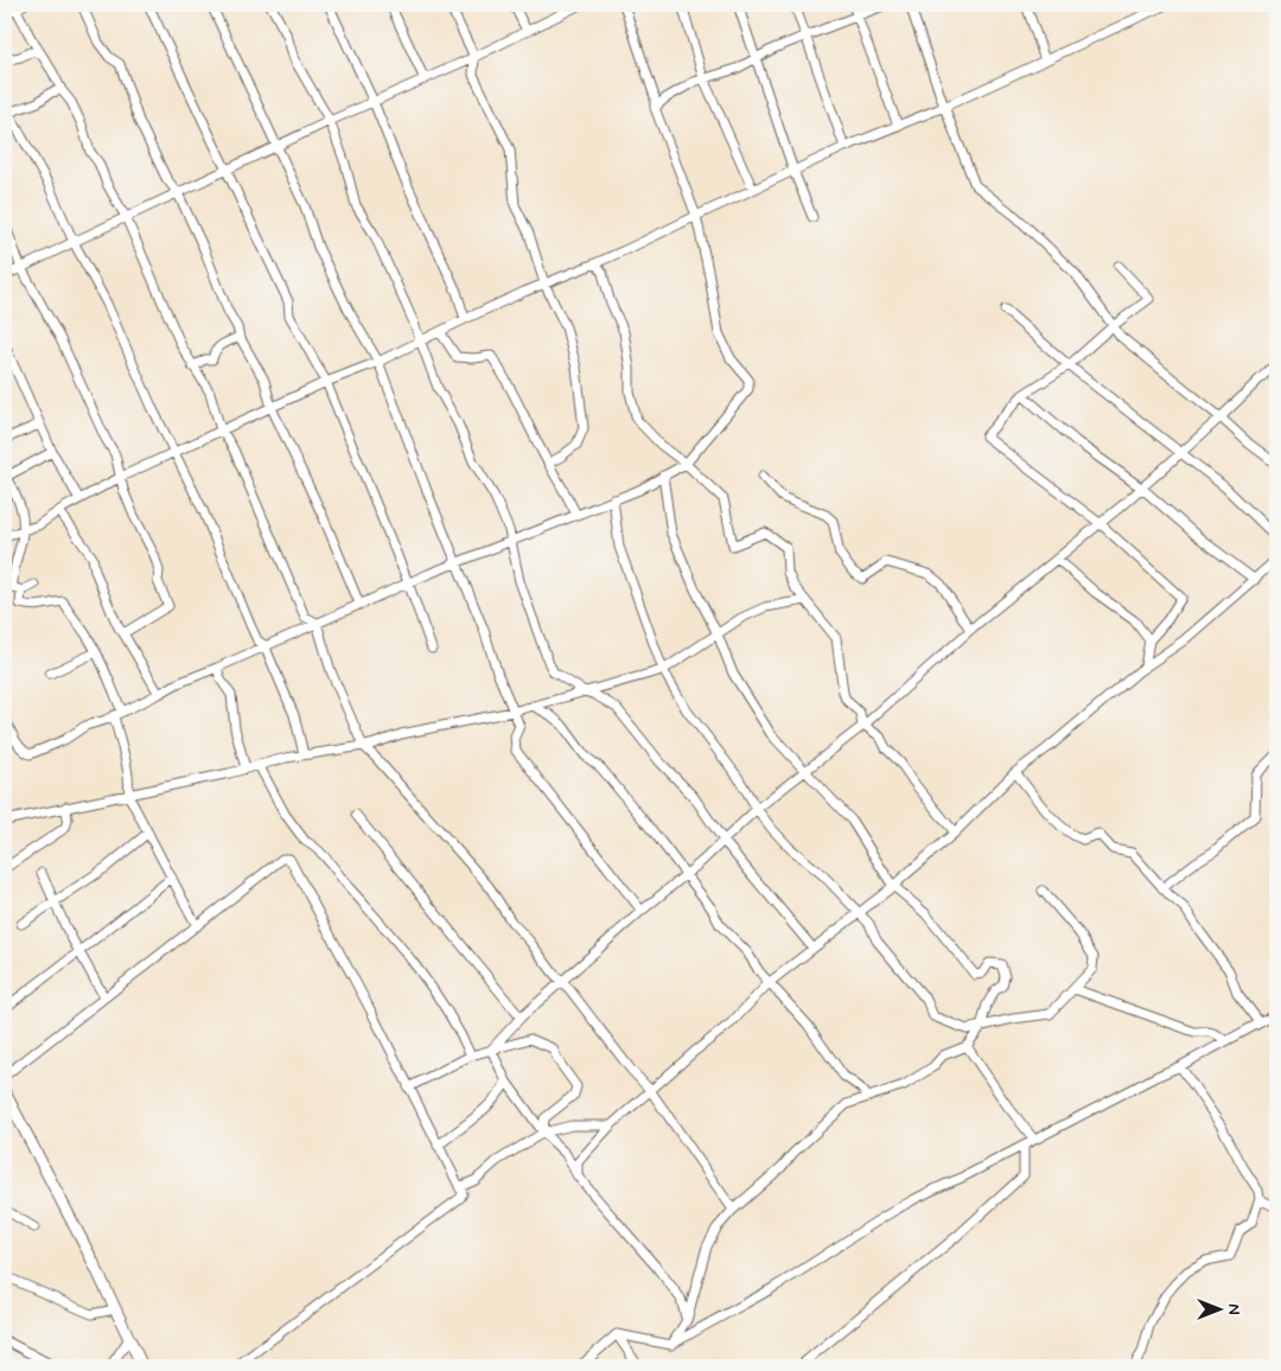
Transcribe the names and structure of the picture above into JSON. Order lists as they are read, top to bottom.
{
  "north": "right"
}
